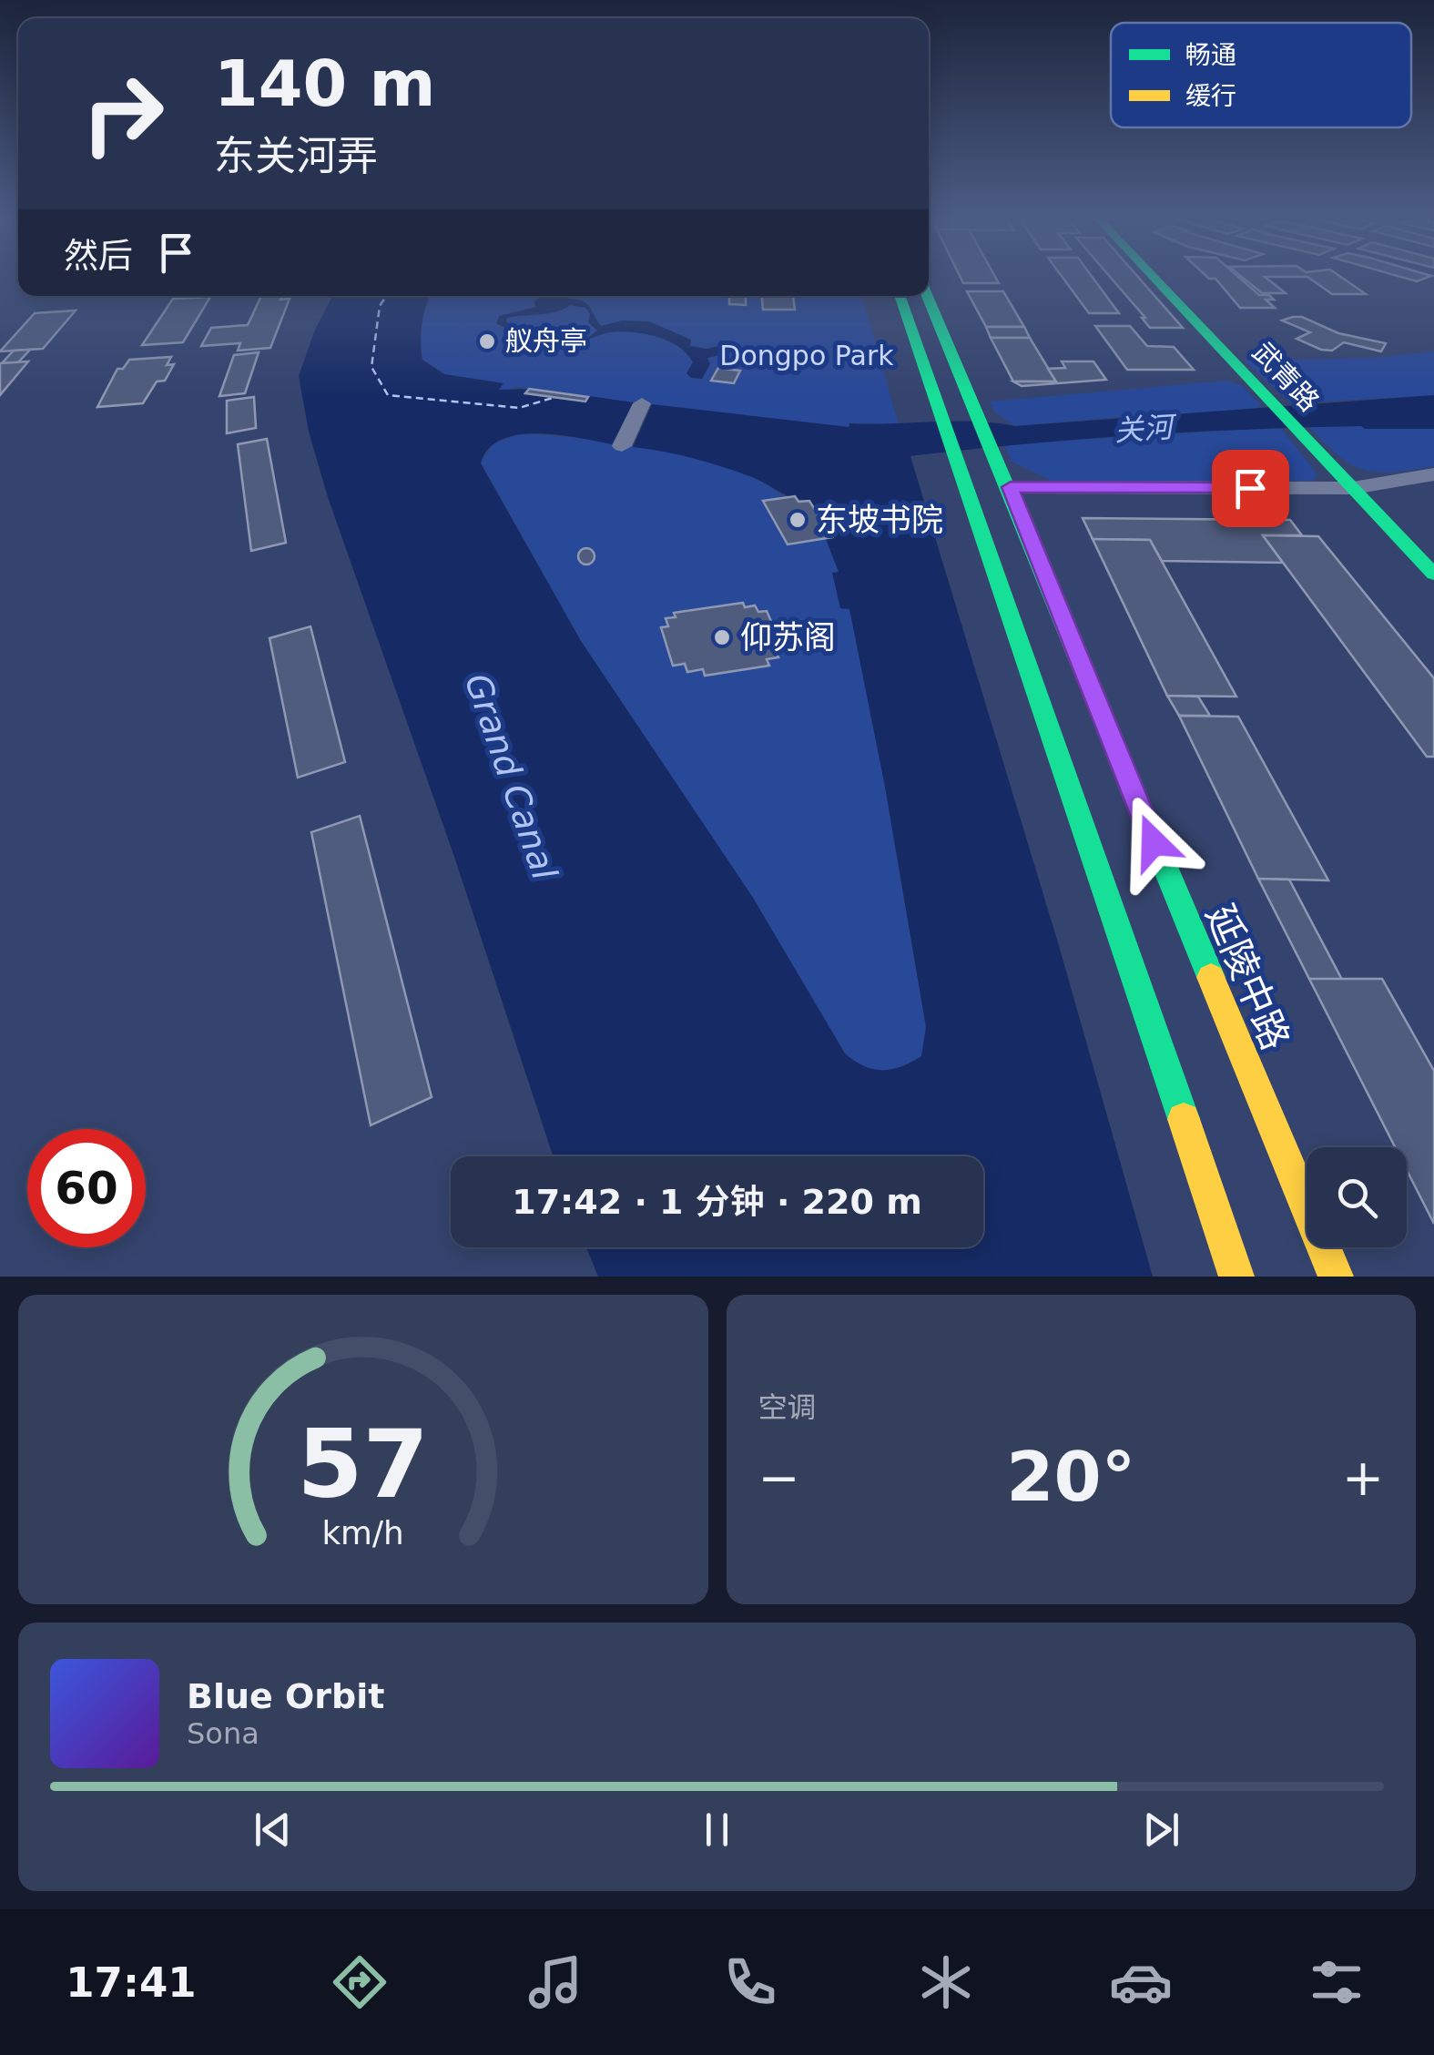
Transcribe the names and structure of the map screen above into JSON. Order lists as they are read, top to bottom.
{
  "streets": {
    "main road": ["武青路", "延陵中路"]
  },
  "water": ["关河", "Grand Canal"],
  "parks": ["Dongpo Park"],
  "places": ["舣舟亭", "东坡书院", "仰苏阁"],
  "legend": ["畅通", "缓行"],
  "page": {
    "turn": ["140 m", "东关河弄"],
    "then": "然后",
    "limit": "60",
    "trip": "17:42 · 1 分钟 · 220 m",
    "tile": "空调",
    "heat": ["−", "20°", "+"],
    "song": ["Blue Orbit", "Sona"],
    "tabs": "17:41",
    "gauge": ["57", "km/h"]
  }
}
